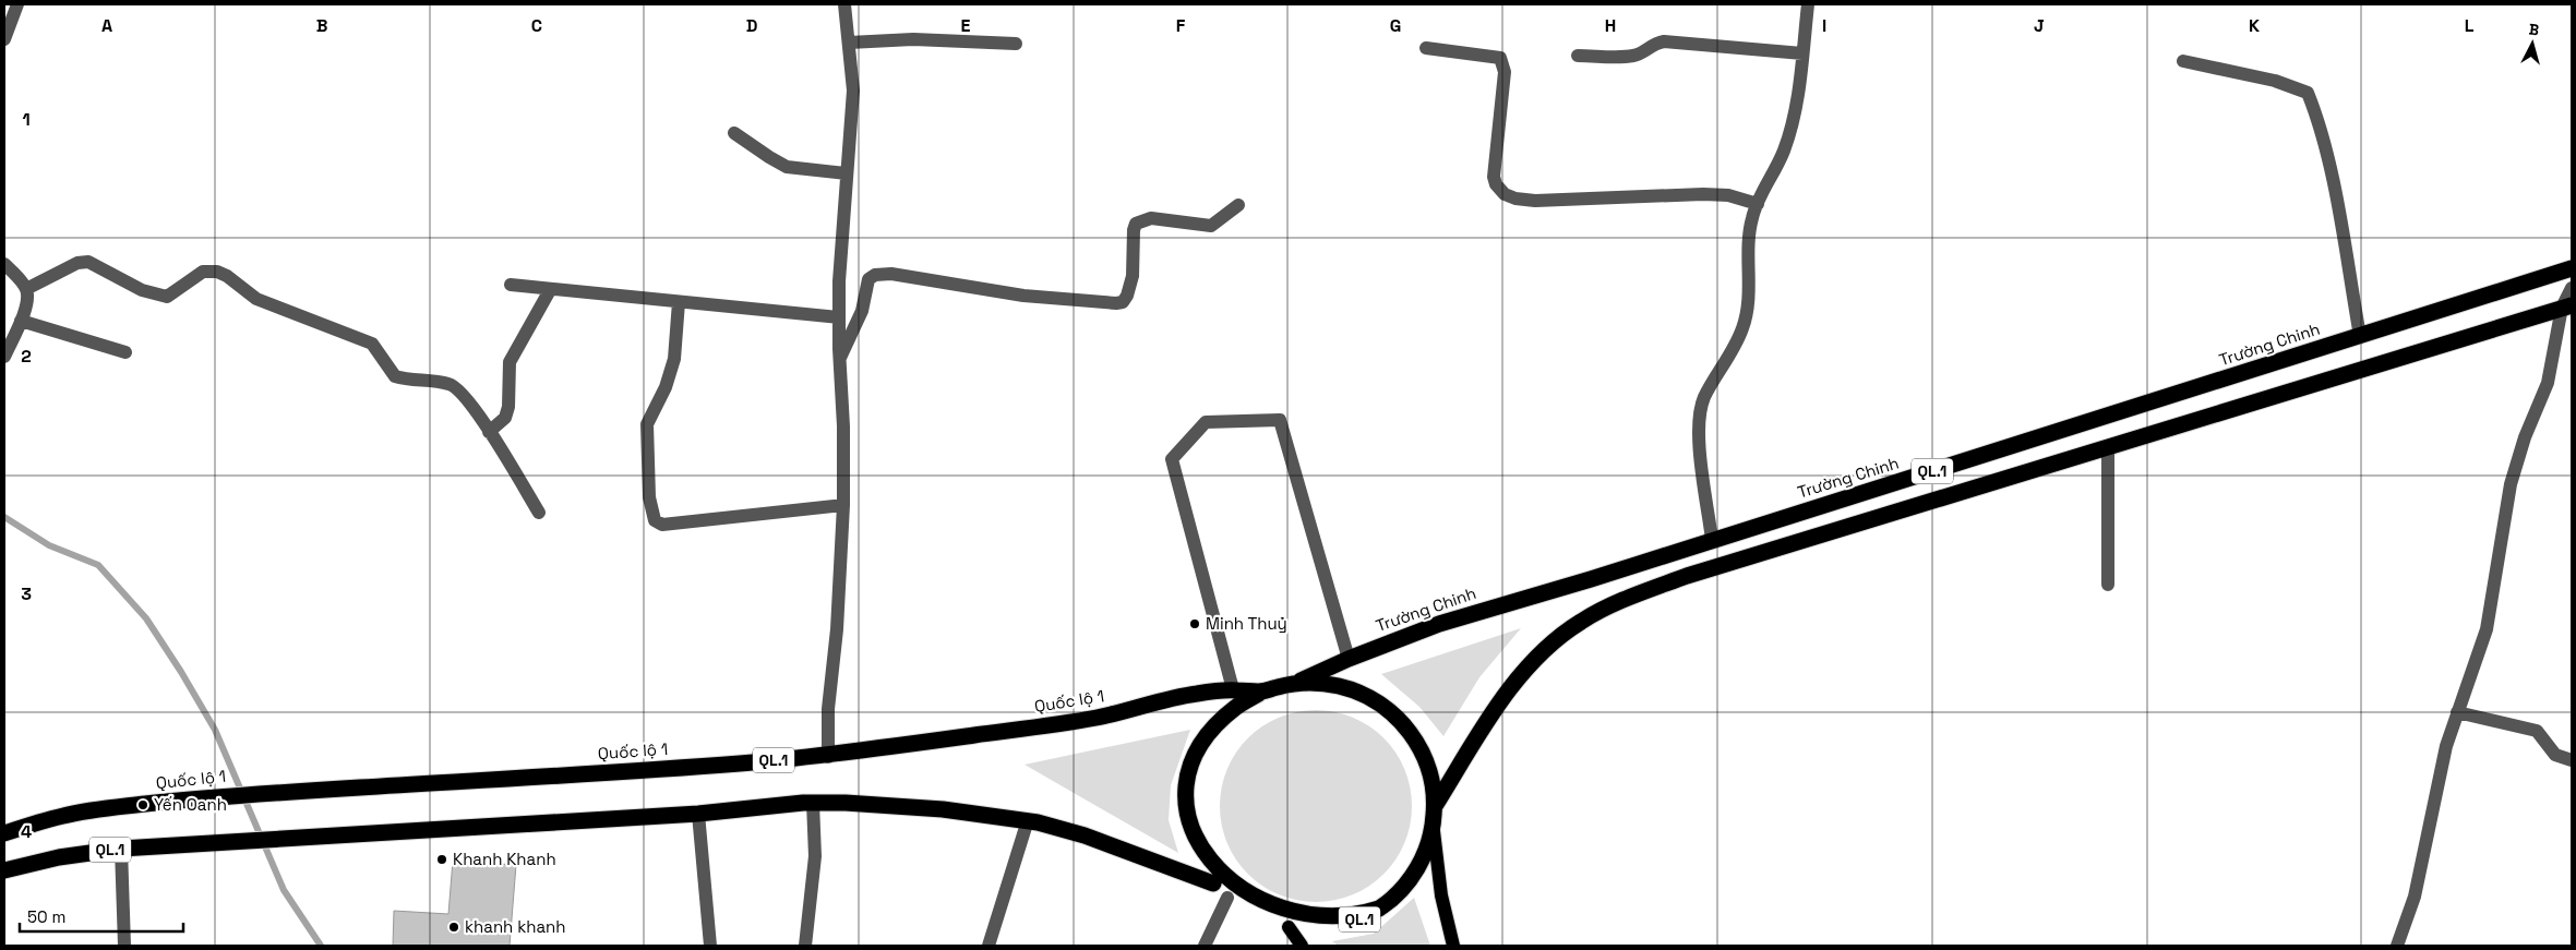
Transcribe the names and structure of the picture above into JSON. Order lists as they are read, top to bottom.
{
  "streets": {
    "highway": ["Trường Chinh", "QL.1", "Quốc lộ 1"]
  },
  "crossings": [
    ["Trường Chinh", "QL.1"],
    ["QL.1", "Quốc lộ 1"]
  ],
  "places": [
    "Minh Thuỷ",
    "Yến Oanh",
    "Khanh Khanh",
    "khanh khanh"
  ],
  "scale_bar": "50 m",
  "north": "top",
  "grid": {
    "columns": [
      "A",
      "B",
      "C",
      "D",
      "E",
      "F",
      "G",
      "H",
      "I",
      "J",
      "K",
      "L"
    ],
    "rows": [
      "1",
      "2",
      "3",
      "4"
    ]
  }
}
